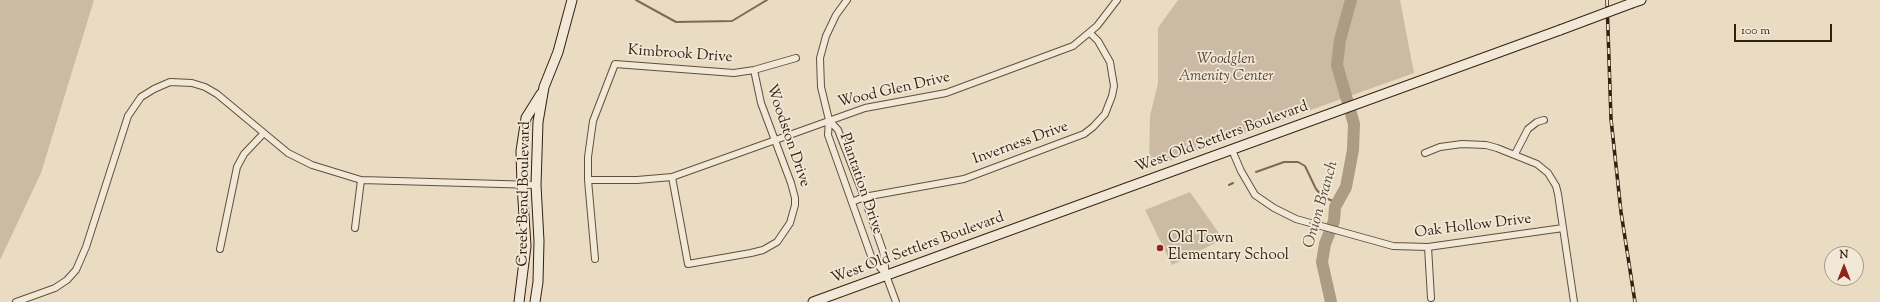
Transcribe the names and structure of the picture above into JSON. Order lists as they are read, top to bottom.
{
  "streets": {
    "main road": ["West Old Settlers Boulevard", "Creek Bend Boulevard"],
    "street": [
      "Kimbrook Drive",
      "Wood Glen Drive",
      "Woodston Drive",
      "Inverness Drive",
      "Plantation Drive",
      "Oak Hollow Drive"
    ]
  },
  "crossings": [
    ["Kimbrook Drive", "Wood Glen Drive"],
    ["Kimbrook Drive", "Woodston Drive"],
    ["Wood Glen Drive", "Woodston Drive"],
    ["Wood Glen Drive", "Inverness Drive"],
    ["Wood Glen Drive", "Plantation Drive"],
    ["West Old Settlers Boulevard", "Plantation Drive"],
    ["West Old Settlers Boulevard", "Oak Hollow Drive"],
    ["Inverness Drive", "Plantation Drive"]
  ],
  "water": ["Onion Branch"],
  "parks": ["Woodglen Amenity Center"],
  "places": ["Old Town Elementary School"],
  "scale_bar": "100 m",
  "north": "top"
}
